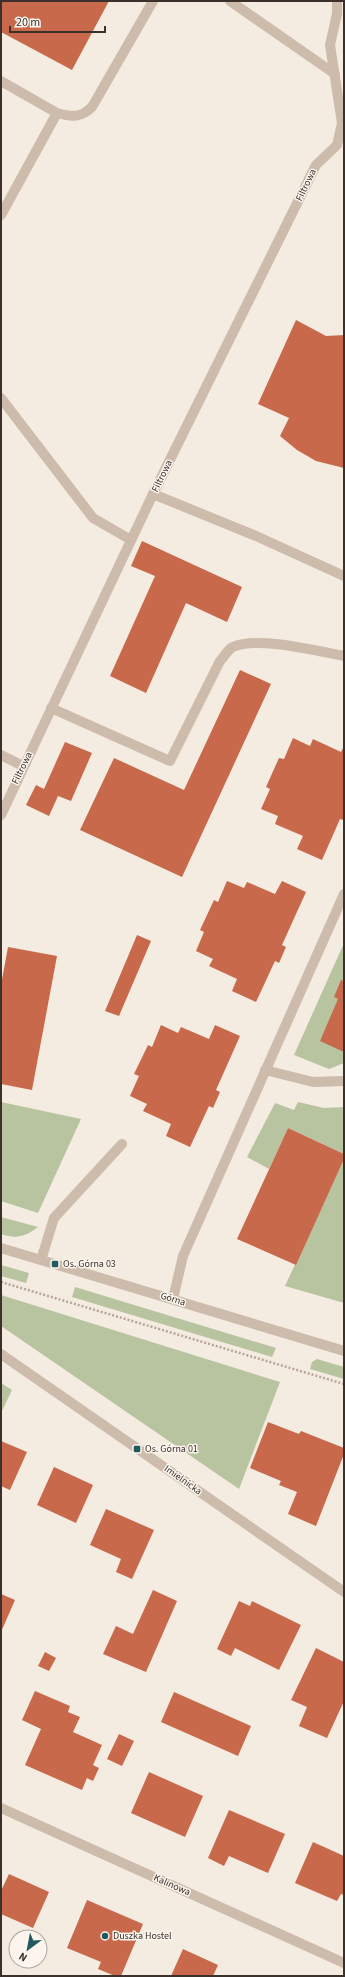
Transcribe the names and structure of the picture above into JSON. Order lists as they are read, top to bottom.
{
  "streets": {
    "street": [
      "Filtrowa",
      "Górna",
      "Imielnicka",
      "Kalinowa"
    ]
  },
  "places": {
    "transit": ["Os. Górna 03", "Os. Górna 01"],
    "other": ["Duszka Hostel"]
  },
  "scale_bar": "20 m",
  "north": "bottom left"
}
